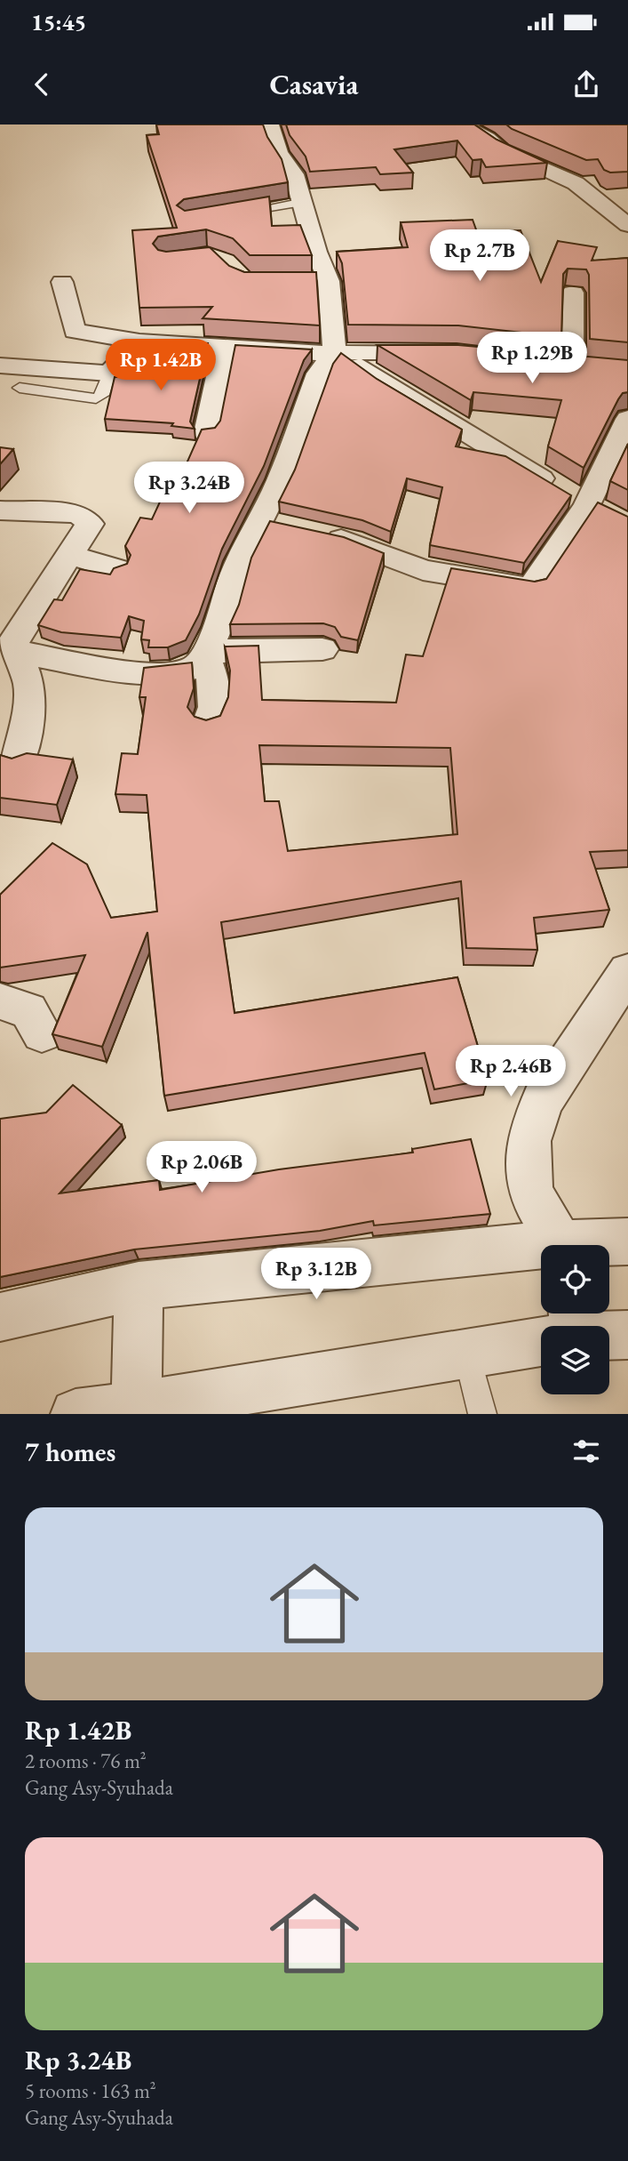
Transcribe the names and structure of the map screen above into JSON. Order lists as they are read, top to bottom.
{
  "page": {
    "status": "15:45",
    "header": "Casavia",
    "price": [
      "Rp 2.7B",
      "Rp 1.29B",
      "Rp 1.42B",
      "Rp 3.24B",
      "Rp 2.46B",
      "Rp 2.06B",
      "Rp 3.12B"
    ],
    "heading": "7 homes",
    "list": [
      {
        "name": "Rp 1.42B",
        "note": "2 rooms · 76 m² · Gang Asy-Syuhada"
      },
      {
        "name": "Rp 3.24B",
        "note": "5 rooms · 163 m² · Gang Asy-Syuhada"
      }
    ]
  }
}
